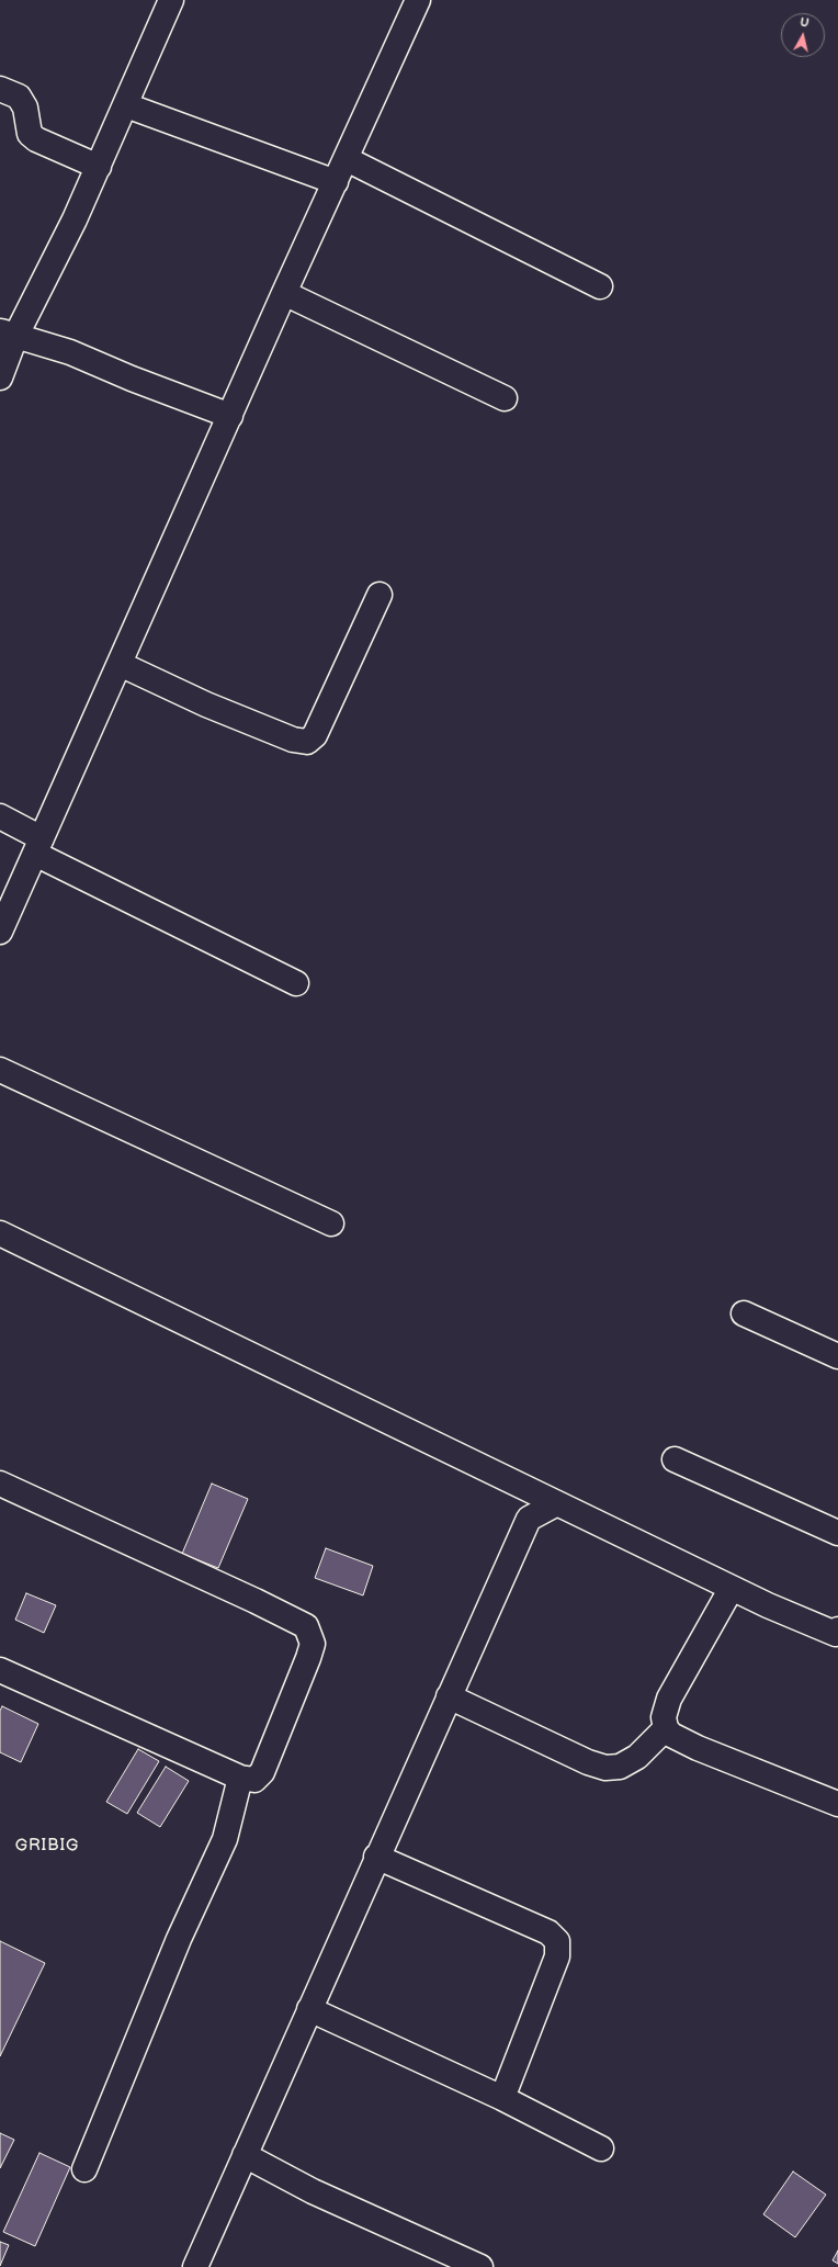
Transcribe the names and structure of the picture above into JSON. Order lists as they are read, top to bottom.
{
  "districts": ["GRIBIG"],
  "north": "top"
}
